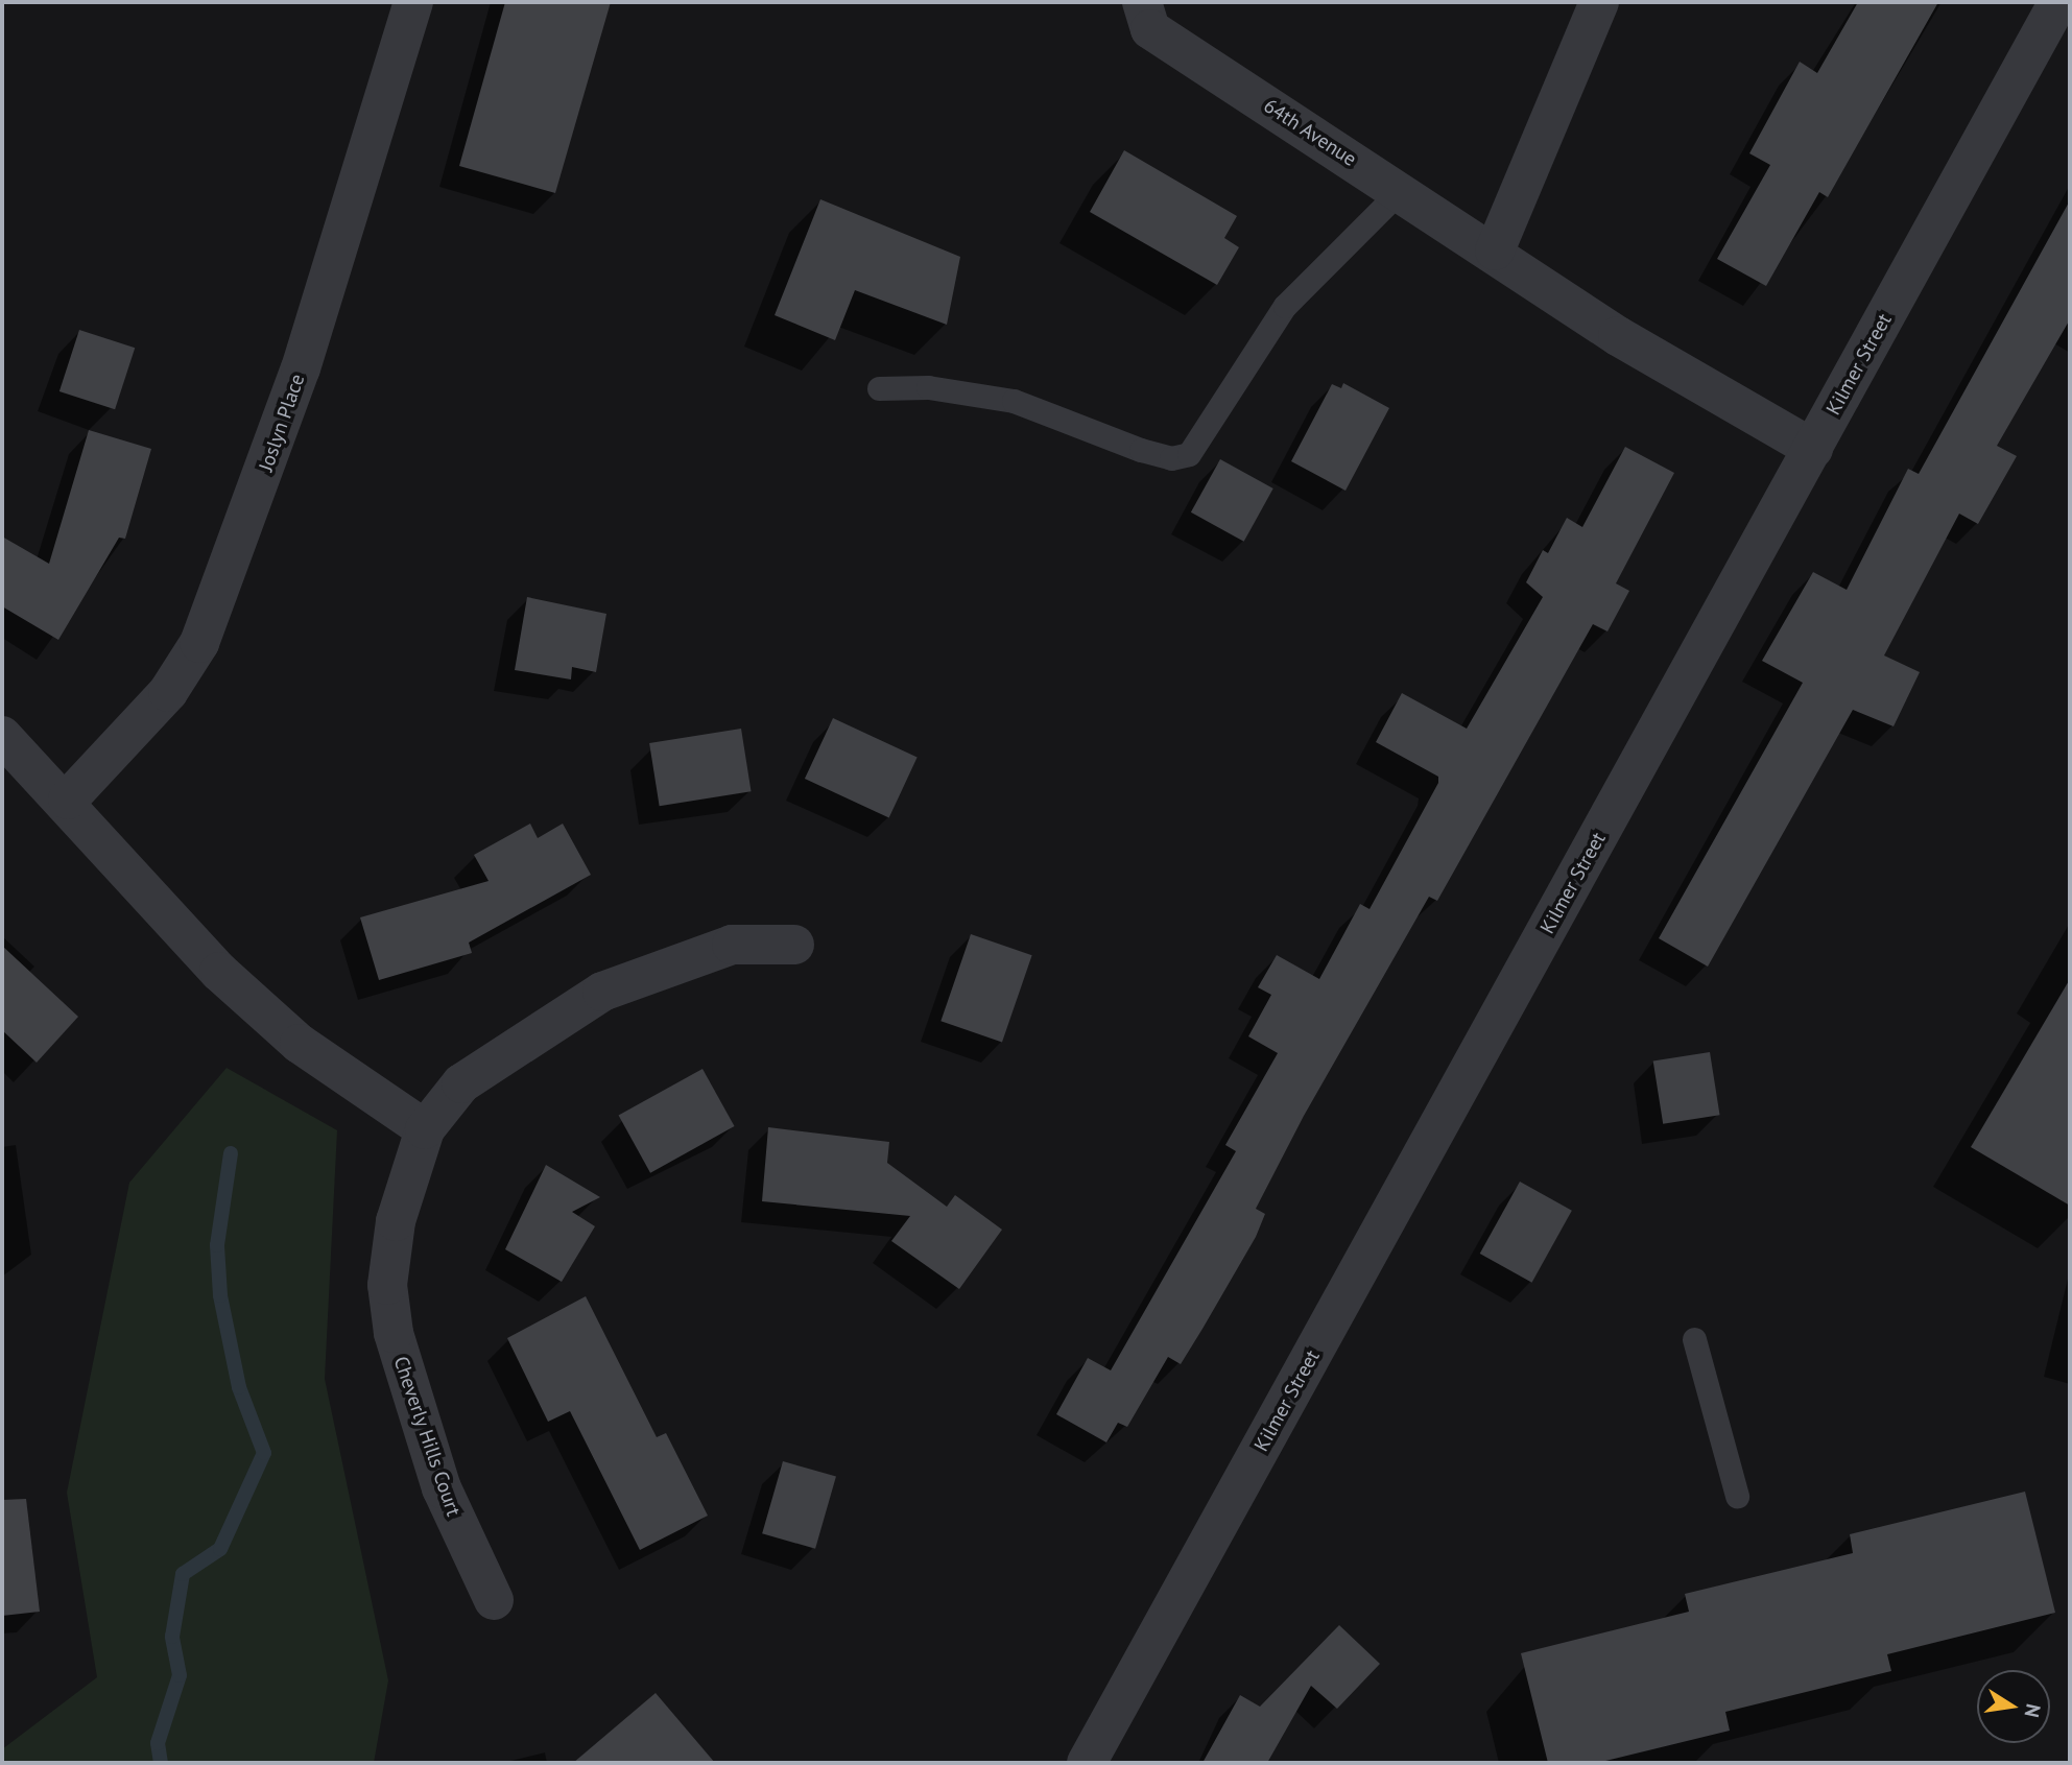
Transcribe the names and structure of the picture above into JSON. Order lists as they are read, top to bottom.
{
  "streets": {
    "street": [
      "64th Avenue",
      "Kilmer Street",
      "Joslyn Place",
      "Cheverly Hills Court"
    ]
  },
  "crossings": [
    ["64th Avenue", "Kilmer Street"]
  ],
  "north": "right"
}
